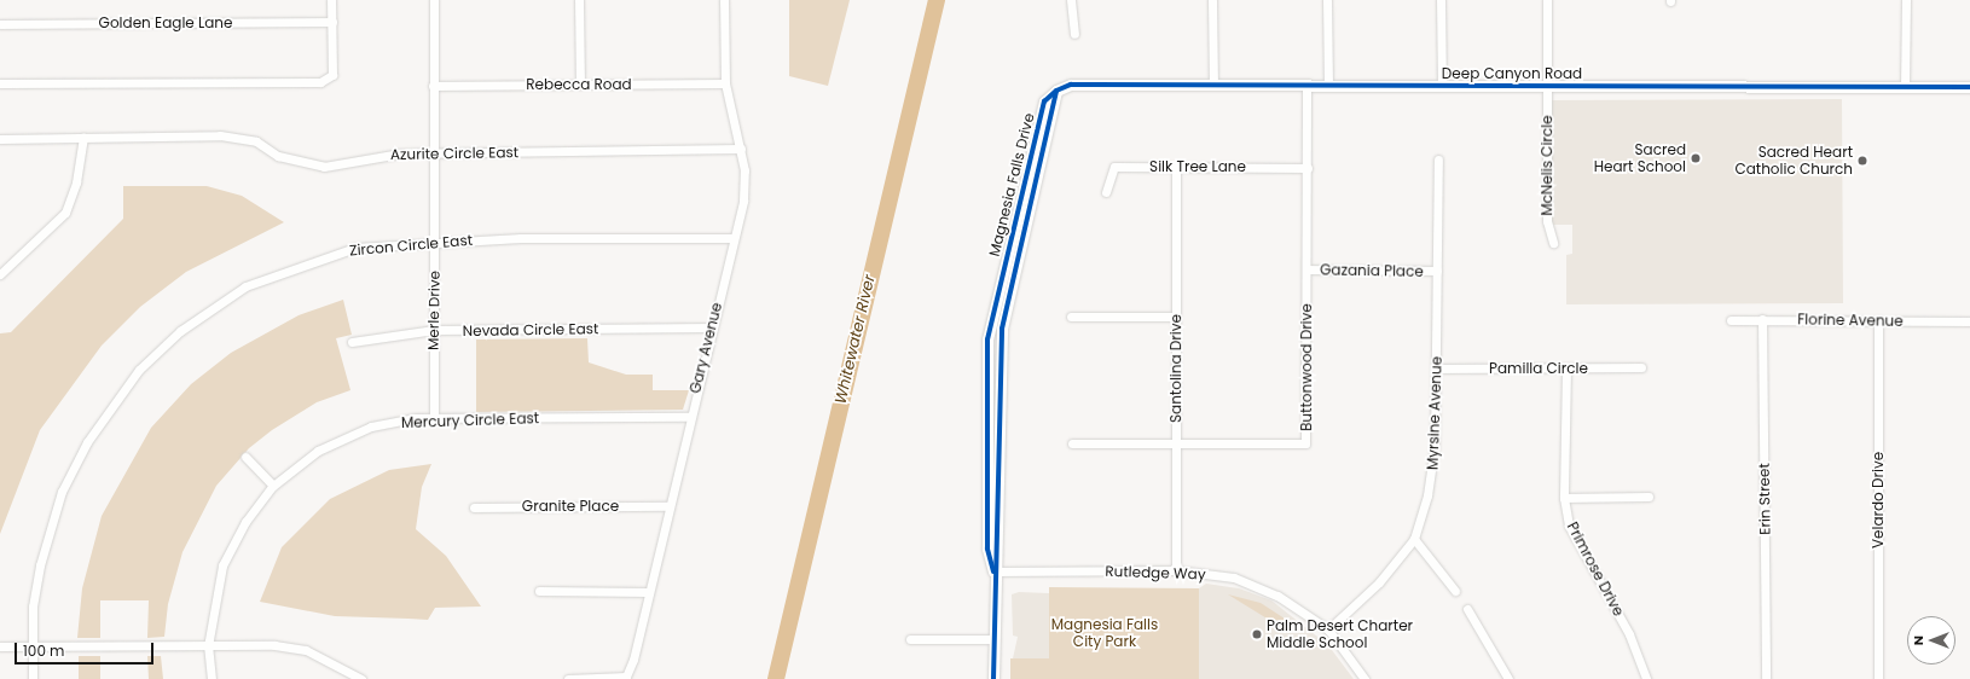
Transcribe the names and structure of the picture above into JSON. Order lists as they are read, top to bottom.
{
  "streets": {
    "street": [
      "Golden Eagle Lane",
      "Deep Canyon Road",
      "Rebecca Road",
      "Azurite Circle East",
      "McNelis Circle",
      "Silk Tree Lane",
      "Magnesia Falls Drive",
      "Zircon Circle East",
      "Gazania Place",
      "Merle Drive",
      "Florine Avenue",
      "Nevada Circle East",
      "Gary Avenue",
      "Buttonwood Drive",
      "Santolina Drive",
      "Pamilla Circle",
      "Myrsine Avenue",
      "Mercury Circle East",
      "Erin Street",
      "Velardo Drive",
      "Granite Place",
      "Primrose Drive",
      "Rutledge Way"
    ]
  },
  "crossings": [
    ["Deep Canyon Road", "McNelis Circle"],
    ["Deep Canyon Road", "Magnesia Falls Drive"],
    ["Deep Canyon Road", "Buttonwood Drive"],
    ["Rebecca Road", "Merle Drive"],
    ["Rebecca Road", "Gary Avenue"],
    ["Azurite Circle East", "Merle Drive"],
    ["Azurite Circle East", "Gary Avenue"],
    ["Silk Tree Lane", "Buttonwood Drive"],
    ["Silk Tree Lane", "Santolina Drive"],
    ["Magnesia Falls Drive", "Rutledge Way"],
    ["Zircon Circle East", "Merle Drive"],
    ["Zircon Circle East", "Gary Avenue"],
    ["Gazania Place", "Buttonwood Drive"],
    ["Gazania Place", "Myrsine Avenue"],
    ["Merle Drive", "Nevada Circle East"],
    ["Merle Drive", "Mercury Circle East"],
    ["Florine Avenue", "Erin Street"],
    ["Florine Avenue", "Velardo Drive"],
    ["Nevada Circle East", "Gary Avenue"],
    ["Gary Avenue", "Mercury Circle East"],
    ["Gary Avenue", "Granite Place"],
    ["Buttonwood Drive", "Santolina Drive"],
    ["Santolina Drive", "Rutledge Way"],
    ["Pamilla Circle", "Myrsine Avenue"],
    ["Pamilla Circle", "Primrose Drive"],
    ["Myrsine Avenue", "Rutledge Way"]
  ],
  "water": ["Whitewater River"],
  "parks": ["Magnesia Falls City Park"],
  "places": ["Sacred Heart School", "Sacred Heart Catholic Church", "Palm Desert Charter Middle School"],
  "scale_bar": "100 m",
  "north": "left"
}
